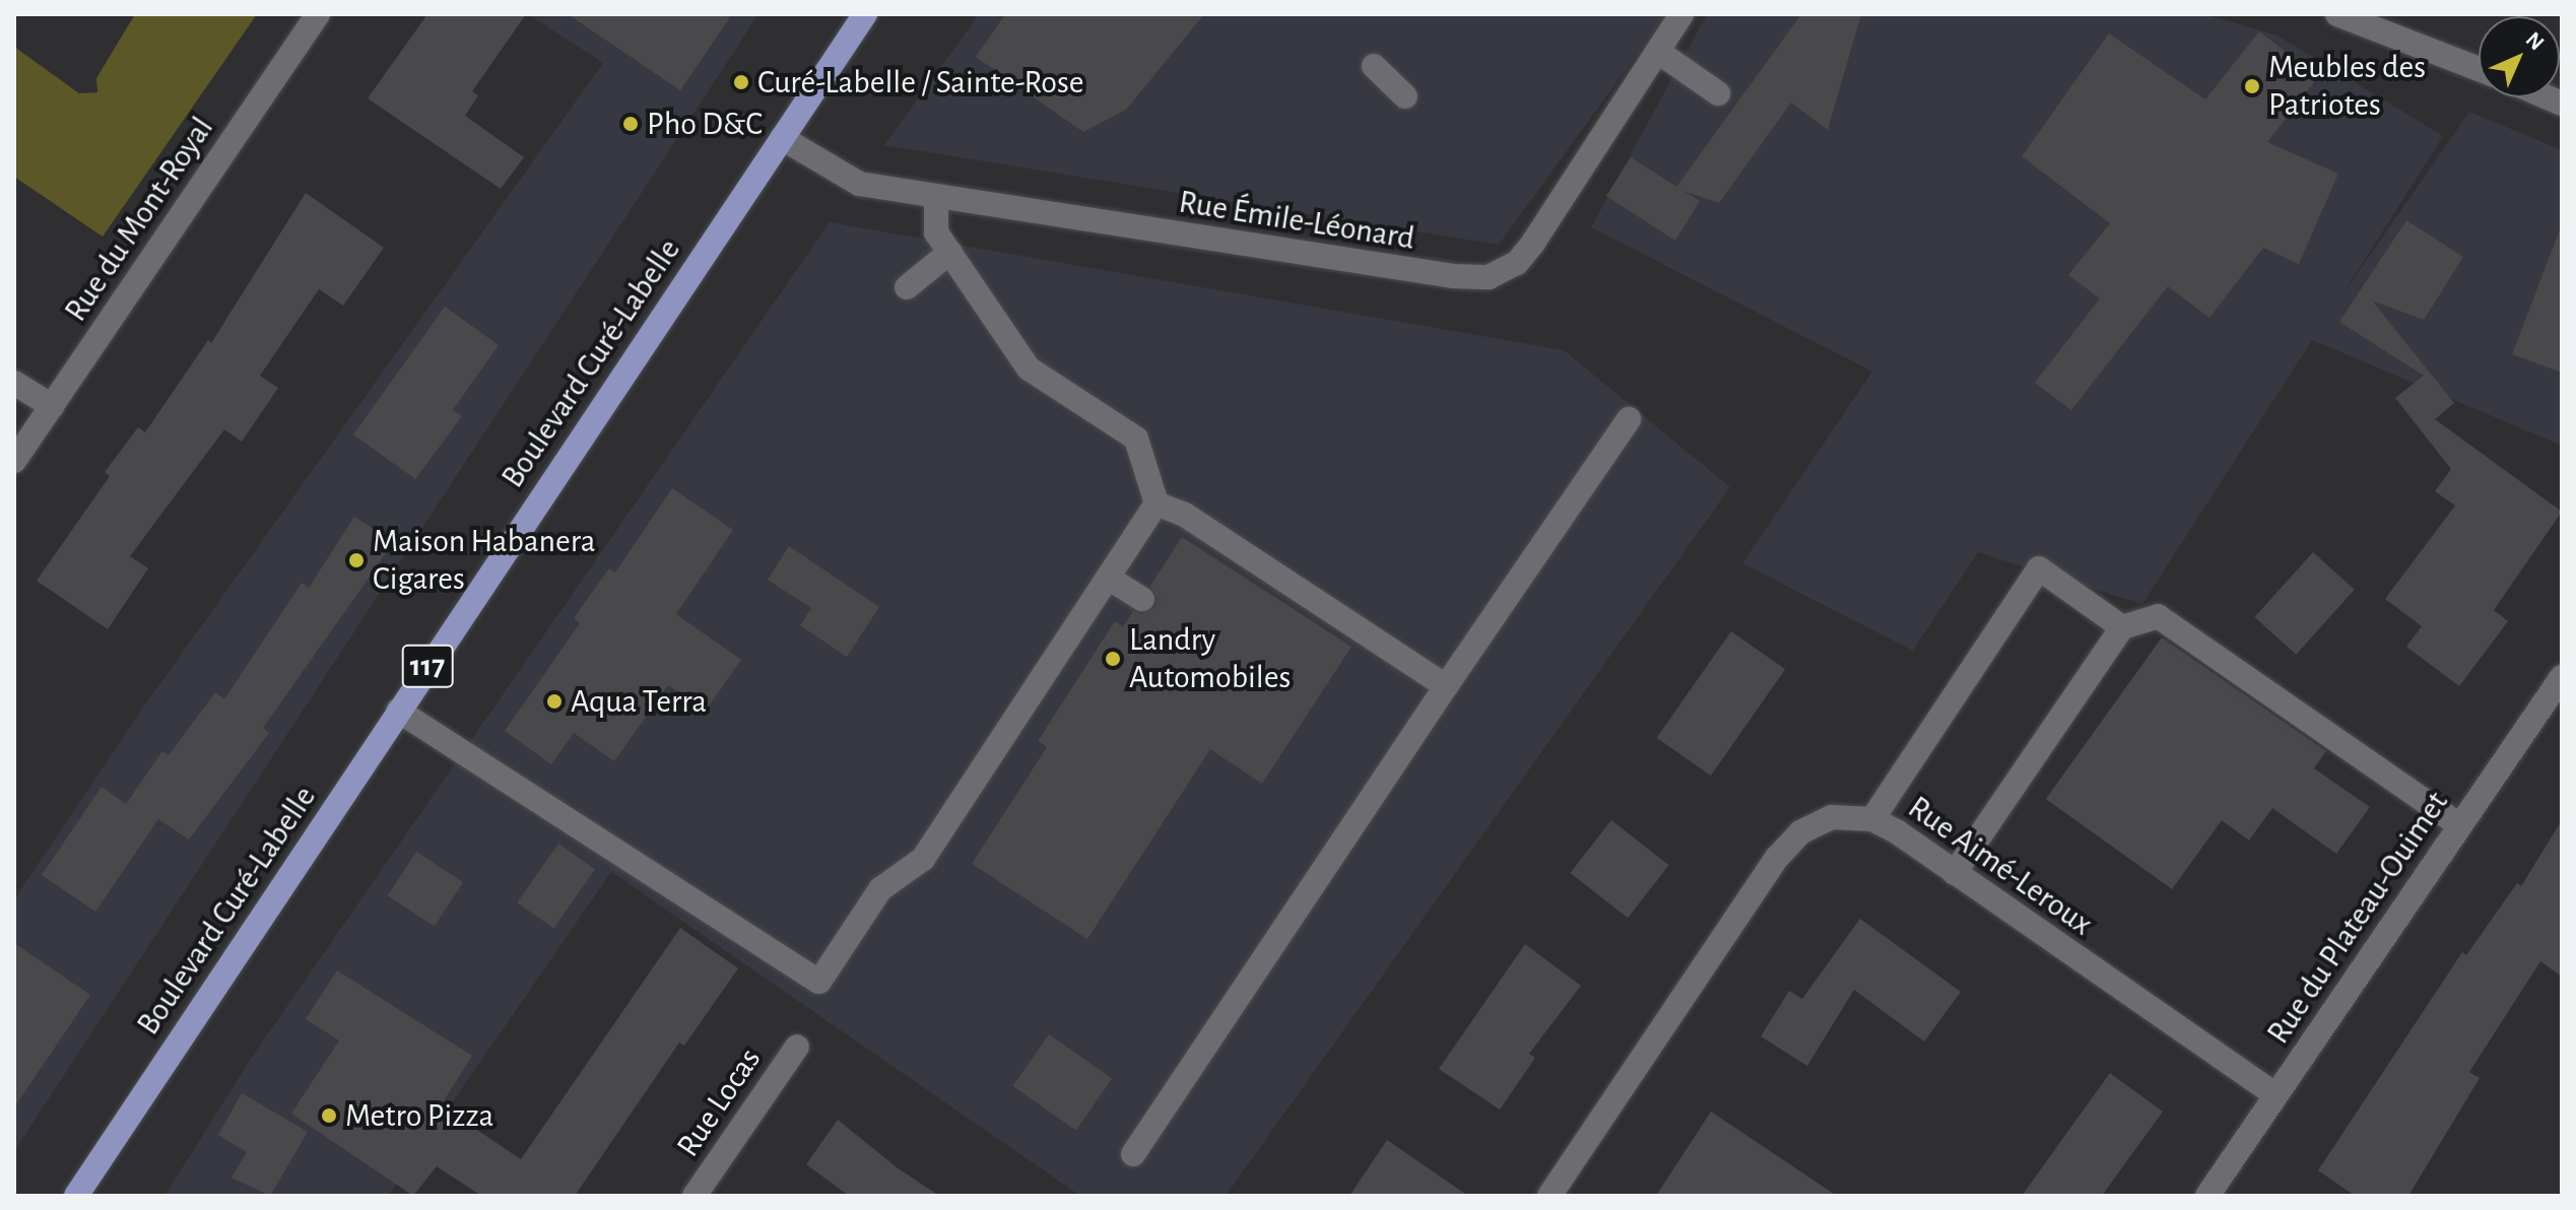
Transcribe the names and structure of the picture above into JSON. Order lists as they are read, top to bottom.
{
  "streets": {
    "main road": ["Boulevard Curé-Labelle", "117"],
    "street": [
      "Rue du Mont-Royal",
      "Rue Émile-Léonard",
      "Rue Aimé-Leroux",
      "Rue du Plateau-Ouimet",
      "Rue Locas"
    ]
  },
  "crossings": [
    ["Rue Émile-Léonard", "Boulevard Curé-Labelle"],
    ["Rue Aimé-Leroux", "Rue du Plateau-Ouimet"]
  ],
  "places": [
    "Curé-Labelle / Sainte-Rose",
    "Meubles des Patriotes",
    "Pho D&C",
    "Maison Habanera Cigares",
    "Landry Automobiles",
    "Aqua Terra",
    "Metro Pizza"
  ],
  "north": "top right"
}
